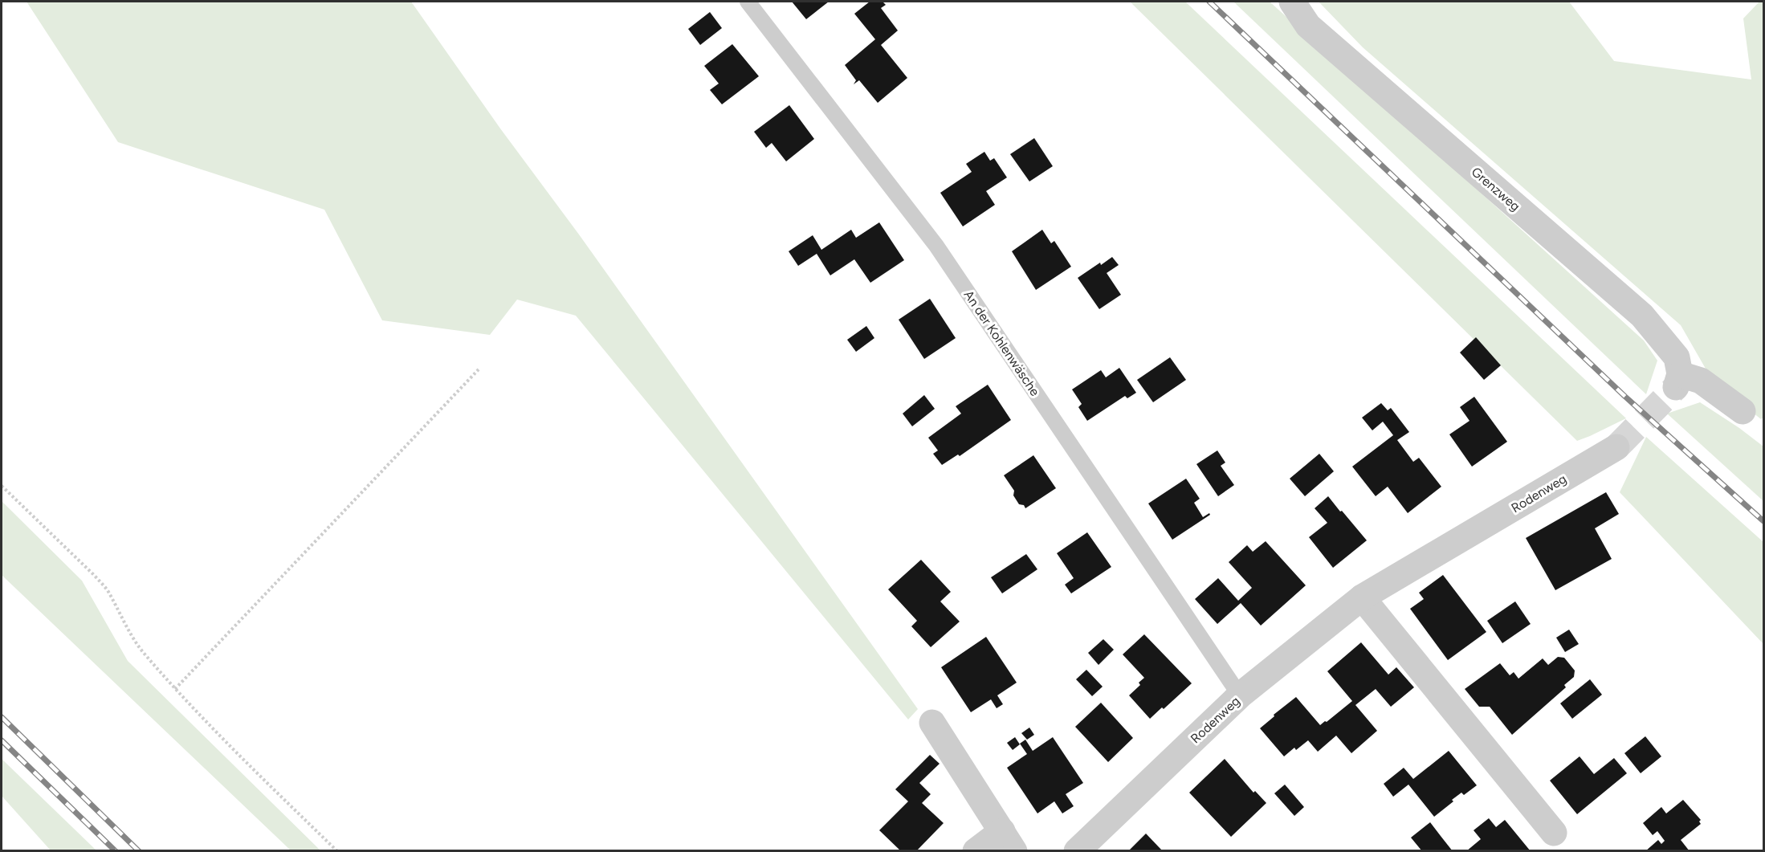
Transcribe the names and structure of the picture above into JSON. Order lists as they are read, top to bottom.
{
  "streets": {
    "street": ["Grenzweg", "Rodenweg"],
    "lane": ["An der Kohlenwäsche"]
  },
  "crossings": [
    ["An der Kohlenwäsche", "Rodenweg"]
  ]
}
